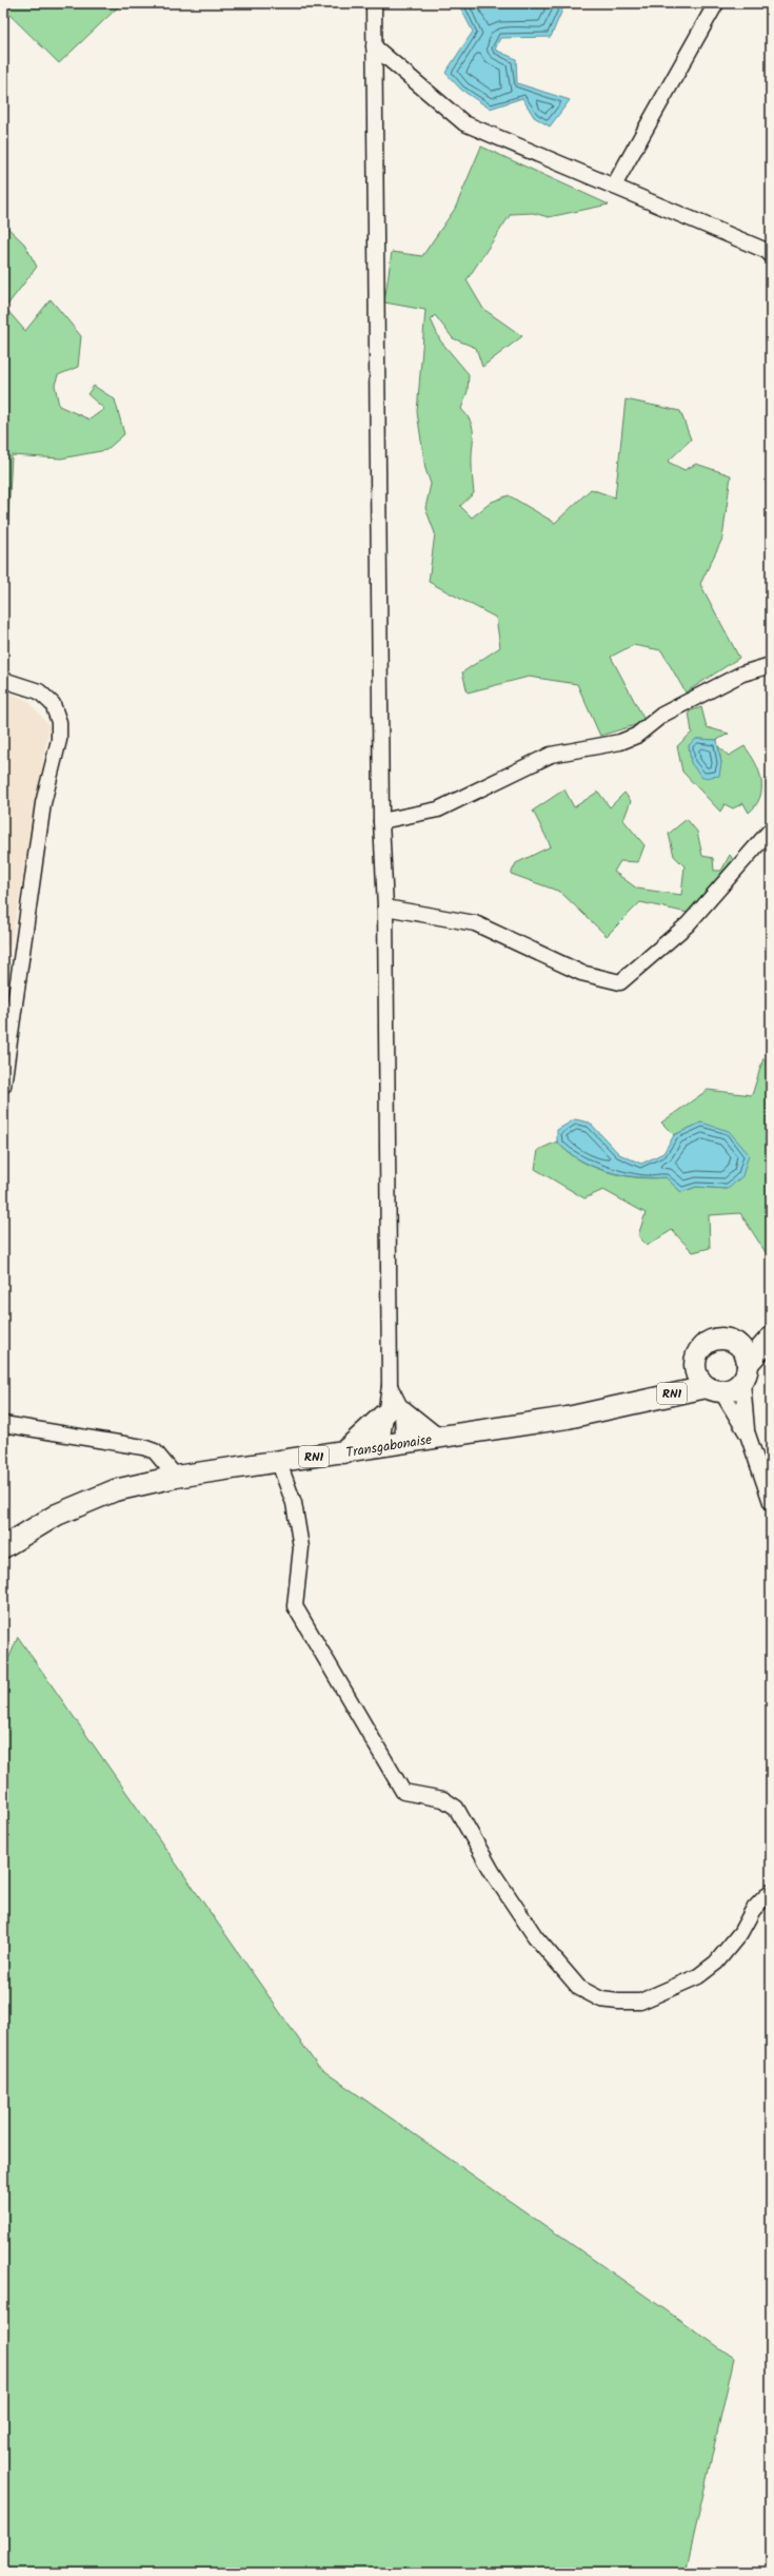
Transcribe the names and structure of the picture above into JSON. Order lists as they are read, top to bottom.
{
  "streets": {
    "highway": ["RN1", "Transgabonaise"]
  }
}
